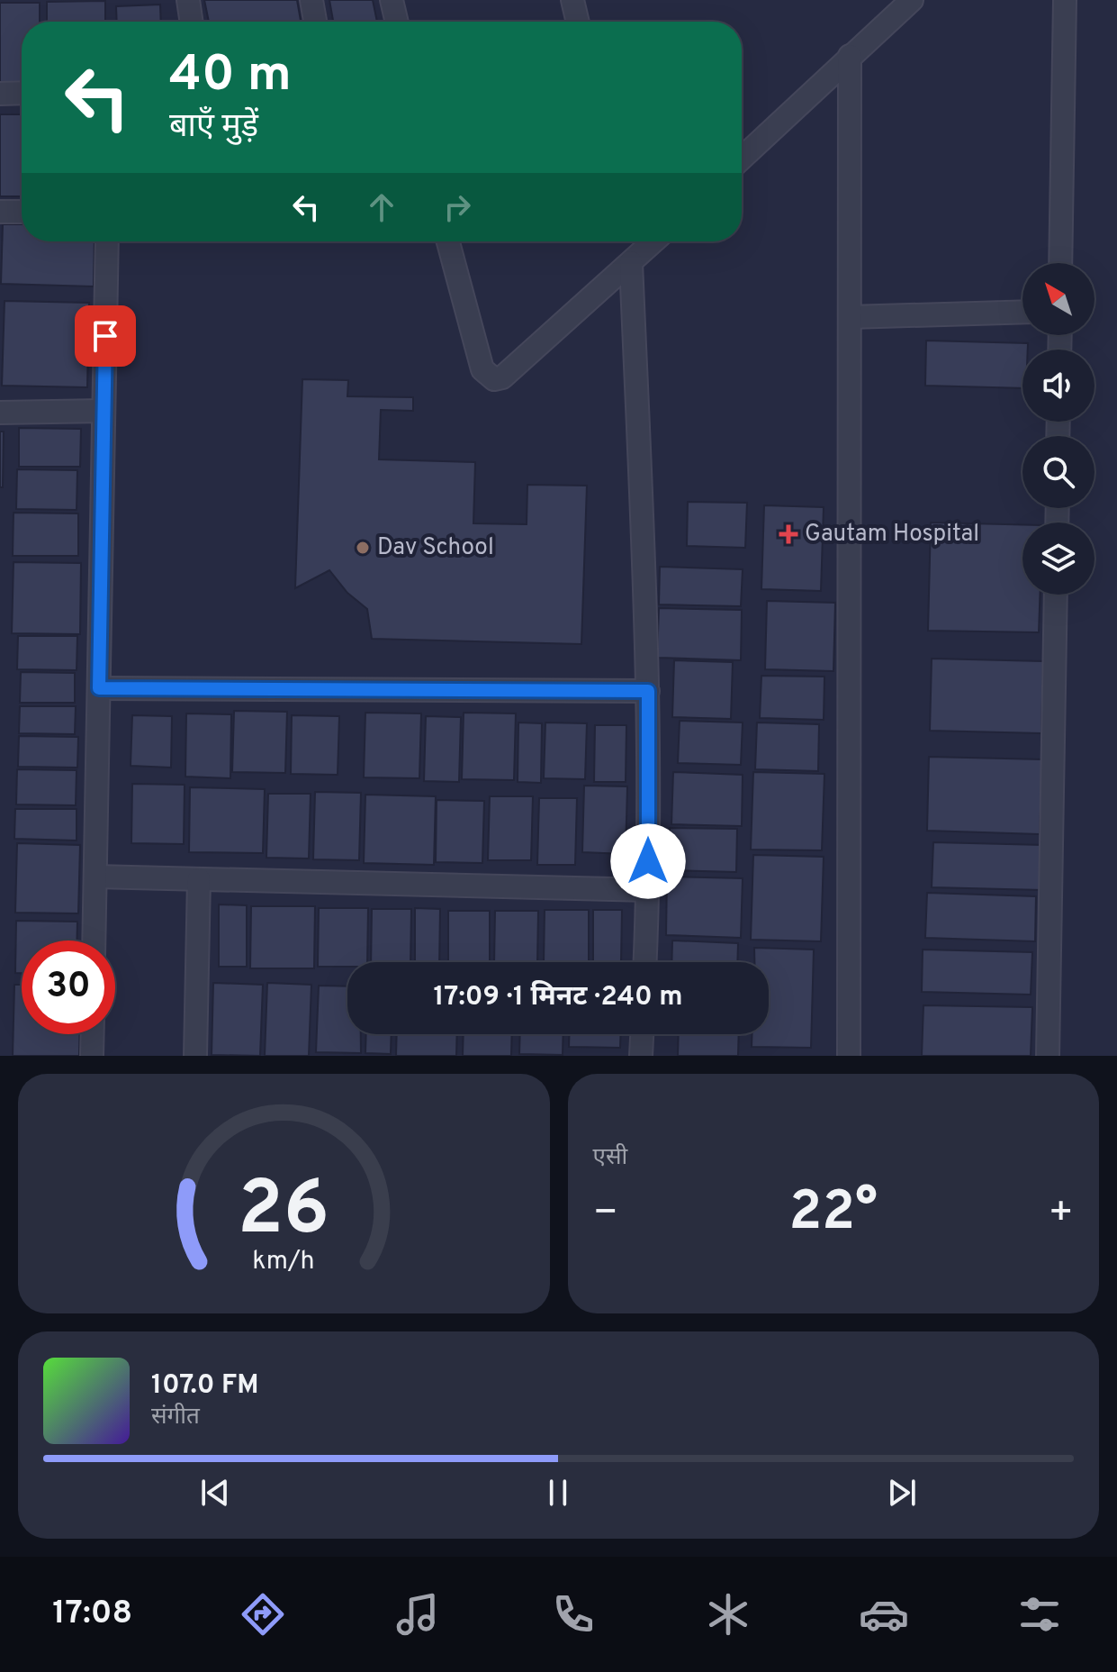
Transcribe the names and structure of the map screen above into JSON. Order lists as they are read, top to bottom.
{
  "places": {
    "health": ["Gautam Hospital"],
    "other": ["Dav School"]
  },
  "north": "top left",
  "page": {
    "turn": ["40 m", "बाएँ मुड़ें"],
    "limit": "30",
    "trip": "17:09 · 1 मिनट · 240 m",
    "tile": "एसी",
    "heat": ["−", "22°", "+"],
    "song": ["107.0 FM", "संगीत"],
    "tabs": "17:08",
    "gauge": ["26", "km/h"]
  }
}
